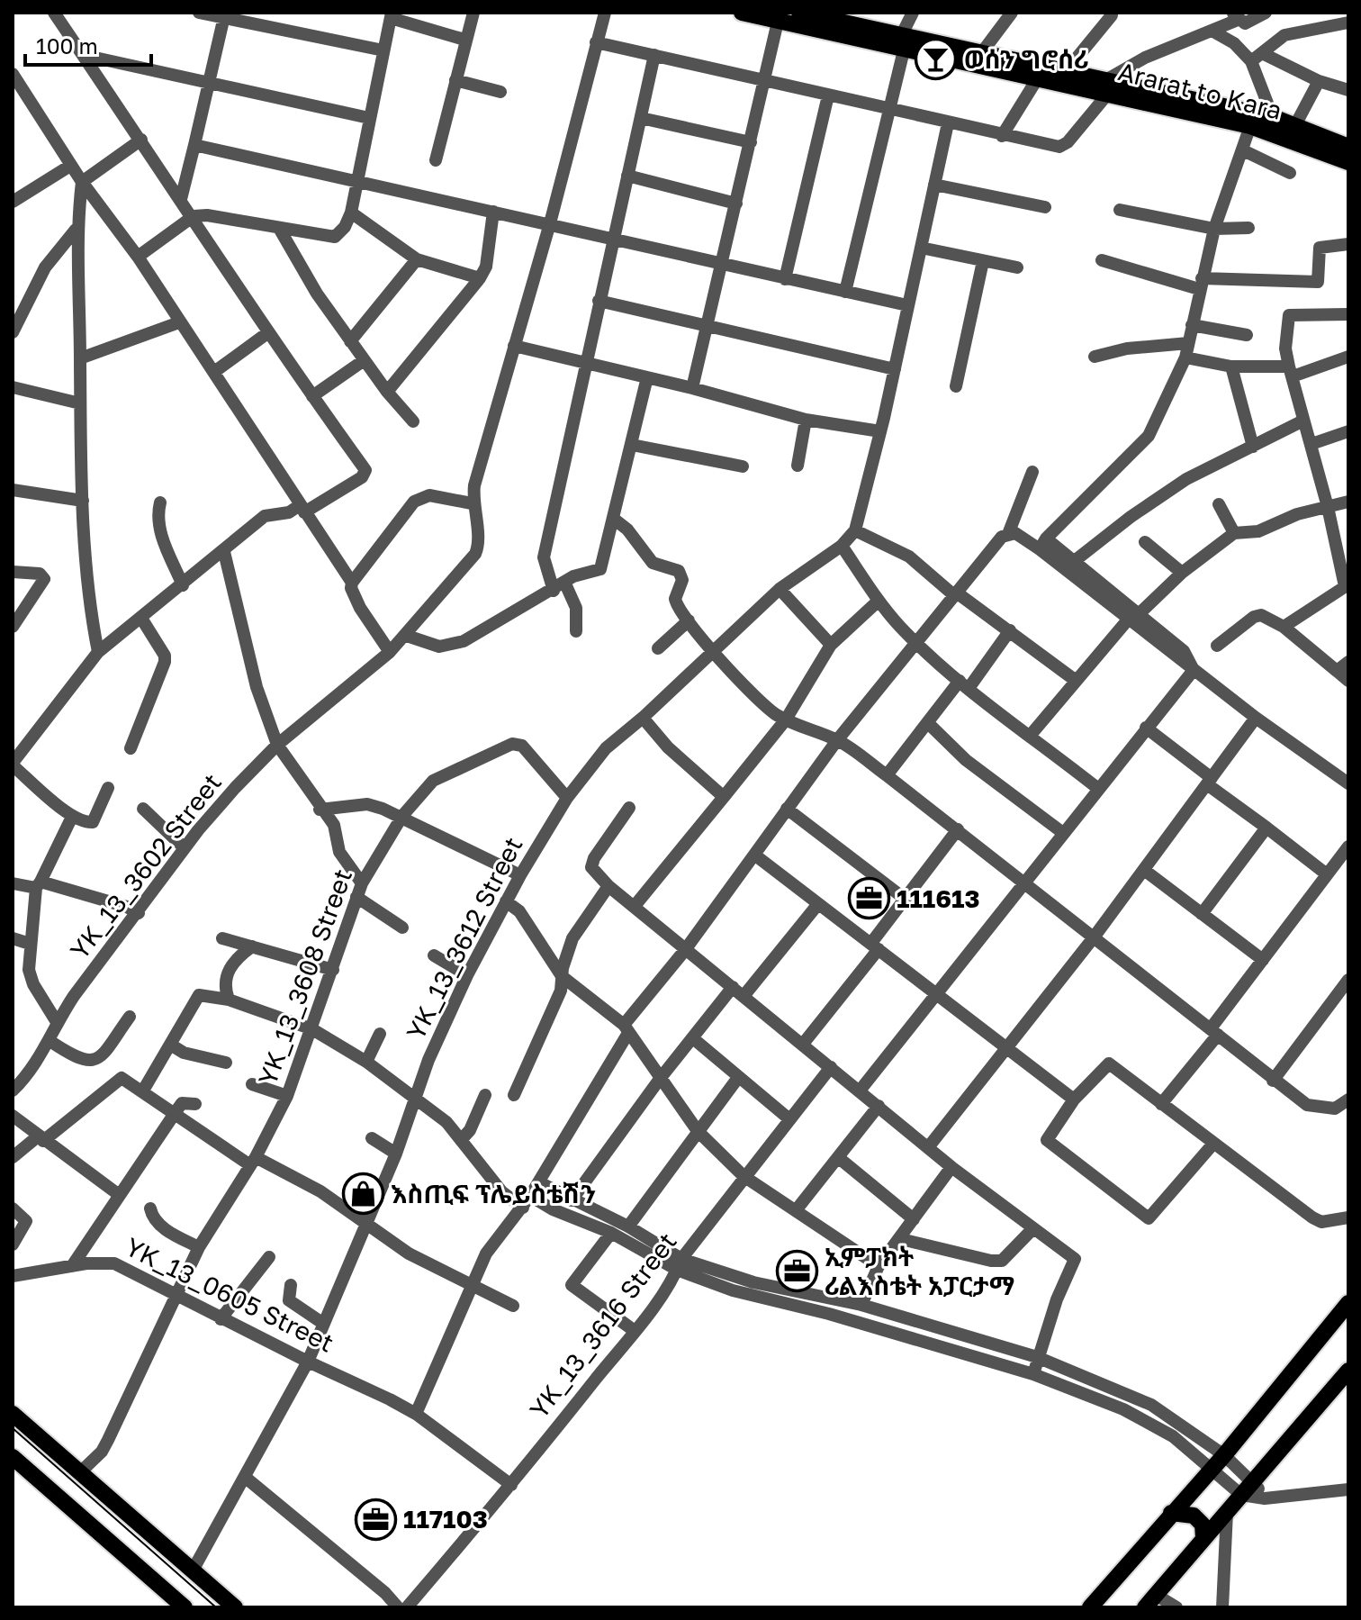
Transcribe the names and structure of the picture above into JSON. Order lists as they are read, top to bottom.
{
  "streets": {
    "main road": ["Ararat to Kara"],
    "street": [
      "YK_13_3602 Street",
      "YK_13_3612 Street",
      "YK_13_3608 Street",
      "YK_13_0605 Street",
      "YK_13_3616 Street"
    ]
  },
  "crossings": [
    ["YK_13_3612 Street", "YK_13_3608 Street"],
    ["YK_13_3612 Street", "YK_13_0605 Street"],
    ["YK_13_3608 Street", "YK_13_0605 Street"],
    ["YK_13_0605 Street", "YK_13_3616 Street"]
  ],
  "places": {
    "bar": ["ወሰን ግሮሰሪ"],
    "office": ["111613", "ኢምፓክት ሪልእስቴት አፓርታማ", "117103"],
    "shop": ["እስጢፍ ፕሌይስቴሽን"]
  },
  "scale_bar": "100 m"
}
